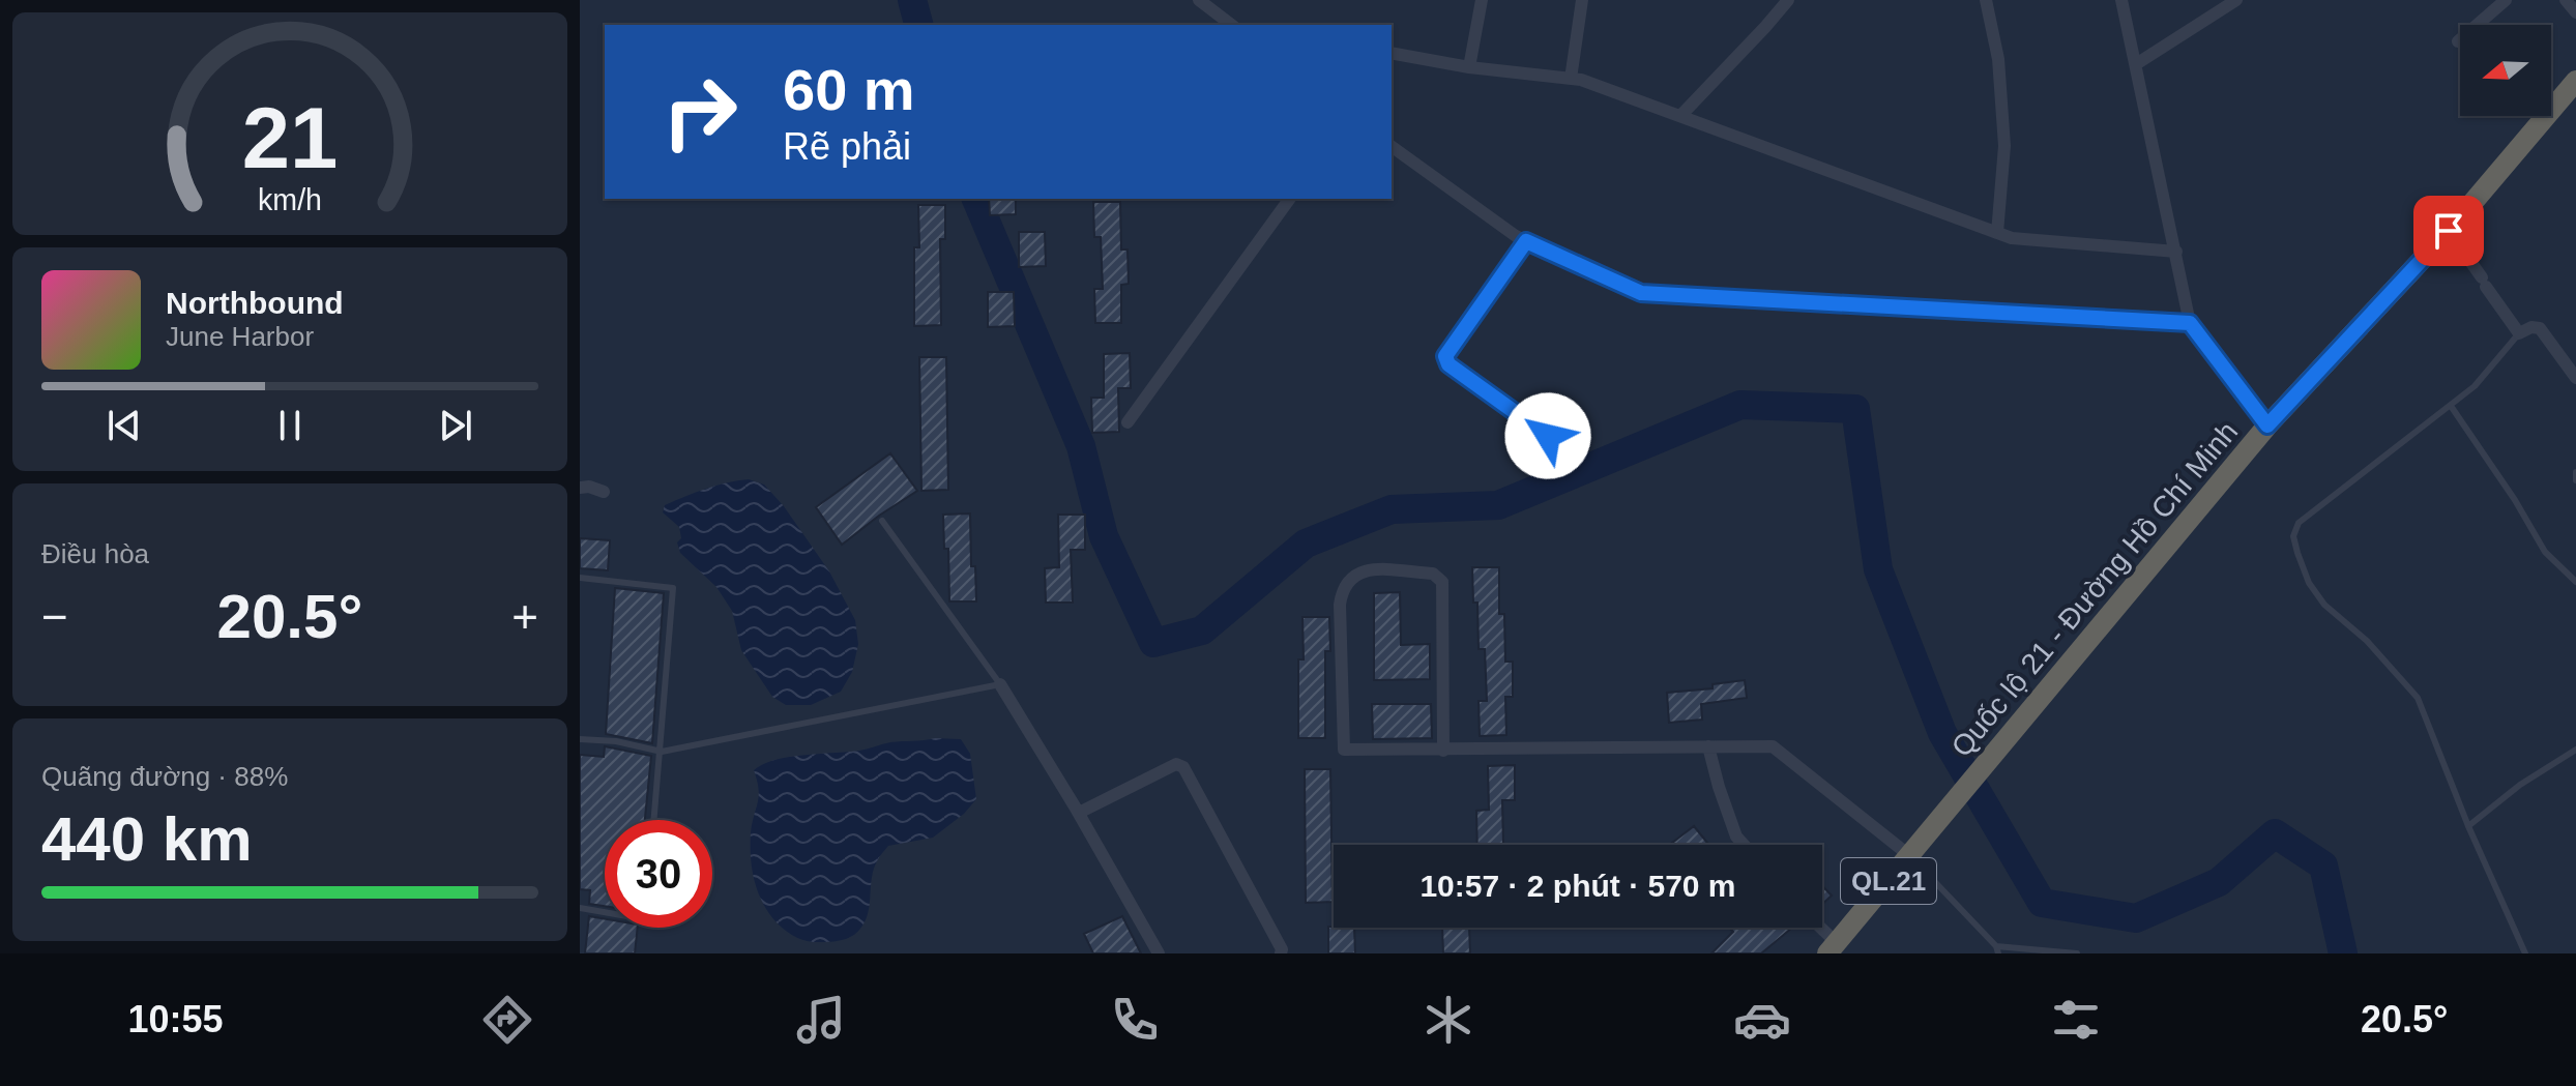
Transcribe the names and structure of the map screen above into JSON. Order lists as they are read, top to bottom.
{
  "streets": {
    "highway": ["Quốc lộ 21 - Đường Hồ Chí Minh", "QL.21"]
  },
  "north": "left",
  "page": {
    "turn": ["60 m", "Rẽ phải"],
    "song": ["Northbound", "June Harbor"],
    "tile": [
      "Điều hòa",
      ["Quãng đường · 88%", "440 km"]
    ],
    "heat": ["−", "20.5°", "+"],
    "limit": "30",
    "trip": "10:57 · 2 phút · 570 m",
    "tabs": ["10:55", "20.5°"],
    "gauge": ["21", "km/h"]
  }
}
